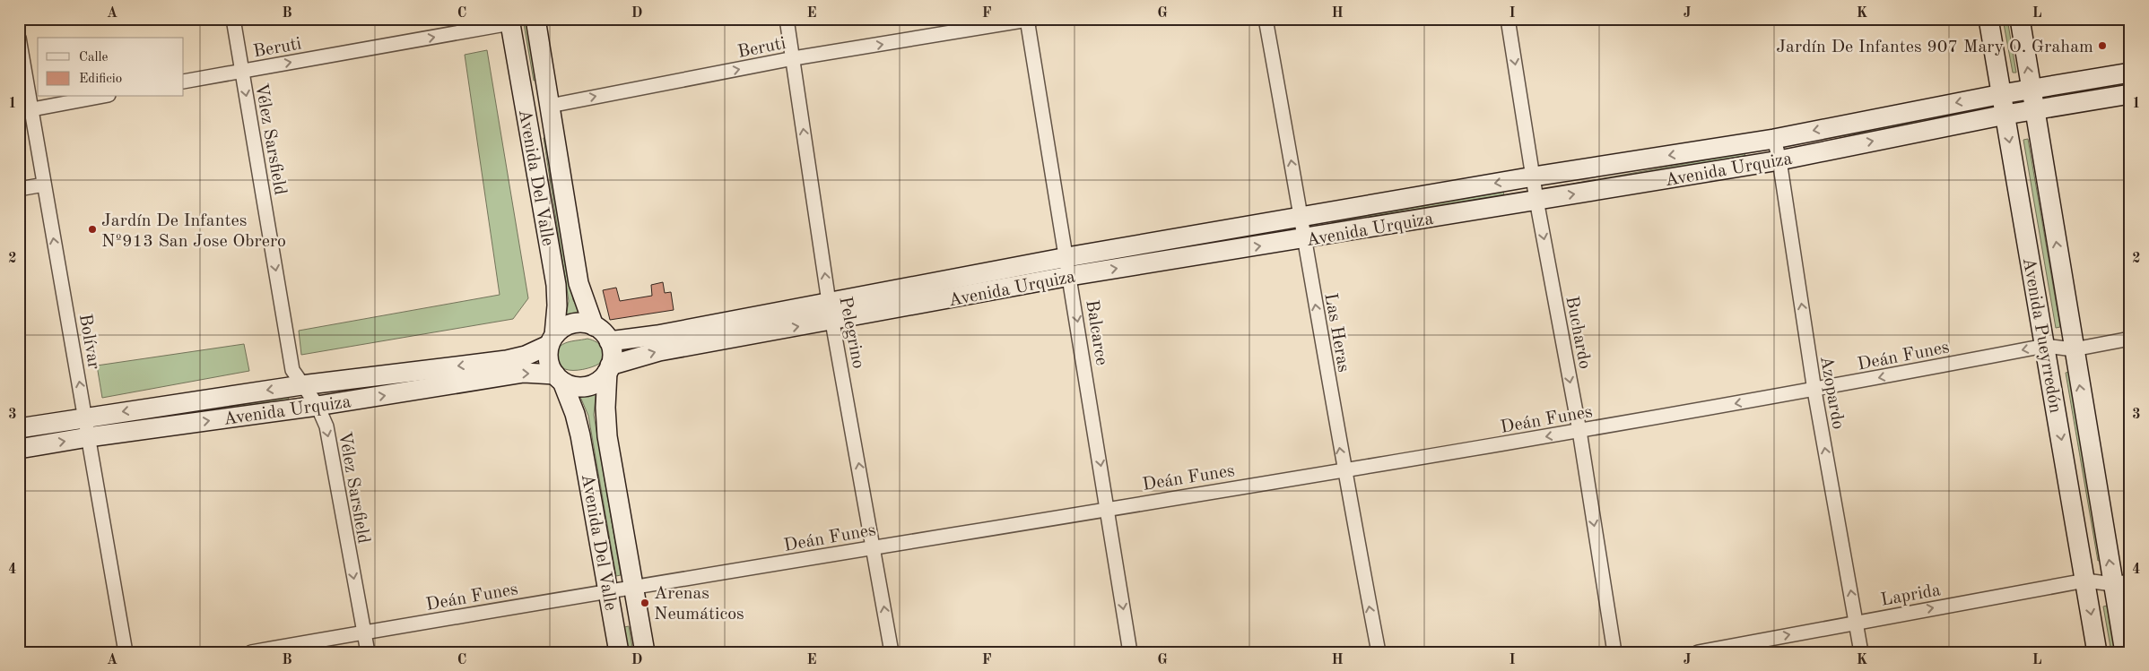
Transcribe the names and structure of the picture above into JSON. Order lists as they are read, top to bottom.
{
  "streets": {
    "main road": ["Avenida Urquiza", "Avenida Del Valle", "Avenida Pueyrredón"],
    "street": [
      "Beruti",
      "Vélez Sarsfield",
      "Pelegrino",
      "Balcarce",
      "Las Heras",
      "Buchardo",
      "Bolívar",
      "Deán Funes",
      "Azopardo",
      "Laprida"
    ]
  },
  "crossings": [
    ["Beruti", "Vélez Sarsfield"],
    ["Beruti", "Avenida Del Valle"],
    ["Beruti", "Pelegrino"],
    ["Beruti", "Balcarce"],
    ["Vélez Sarsfield", "Avenida Urquiza"],
    ["Vélez Sarsfield", "Deán Funes"],
    ["Avenida Urquiza", "Avenida Del Valle"],
    ["Avenida Urquiza", "Pelegrino"],
    ["Avenida Urquiza", "Balcarce"],
    ["Avenida Urquiza", "Las Heras"],
    ["Avenida Urquiza", "Buchardo"],
    ["Avenida Urquiza", "Avenida Pueyrredón"],
    ["Avenida Urquiza", "Bolívar"],
    ["Avenida Urquiza", "Azopardo"],
    ["Avenida Del Valle", "Deán Funes"],
    ["Pelegrino", "Deán Funes"],
    ["Balcarce", "Deán Funes"],
    ["Las Heras", "Deán Funes"],
    ["Buchardo", "Deán Funes"],
    ["Avenida Pueyrredón", "Deán Funes"],
    ["Avenida Pueyrredón", "Laprida"],
    ["Deán Funes", "Azopardo"],
    ["Azopardo", "Laprida"]
  ],
  "one_way": [
    "Beruti",
    "Vélez Sarsfield",
    "Pelegrino",
    "Balcarce",
    "Las Heras",
    "Buchardo",
    "Bolívar",
    "Deán Funes",
    "Azopardo",
    "Laprida"
  ],
  "places": ["Jardín De Infantes 907 Mary O. Graham", "Jardín De Infantes Nº913 San Jose Obrero", "Arenas Neumáticos"],
  "legend": ["Calle", "Edificio"],
  "grid": {
    "columns": [
      "A",
      "B",
      "C",
      "D",
      "E",
      "F",
      "G",
      "H",
      "I",
      "J",
      "K",
      "L"
    ],
    "rows": [
      "1",
      "2",
      "3",
      "4"
    ]
  }
}
